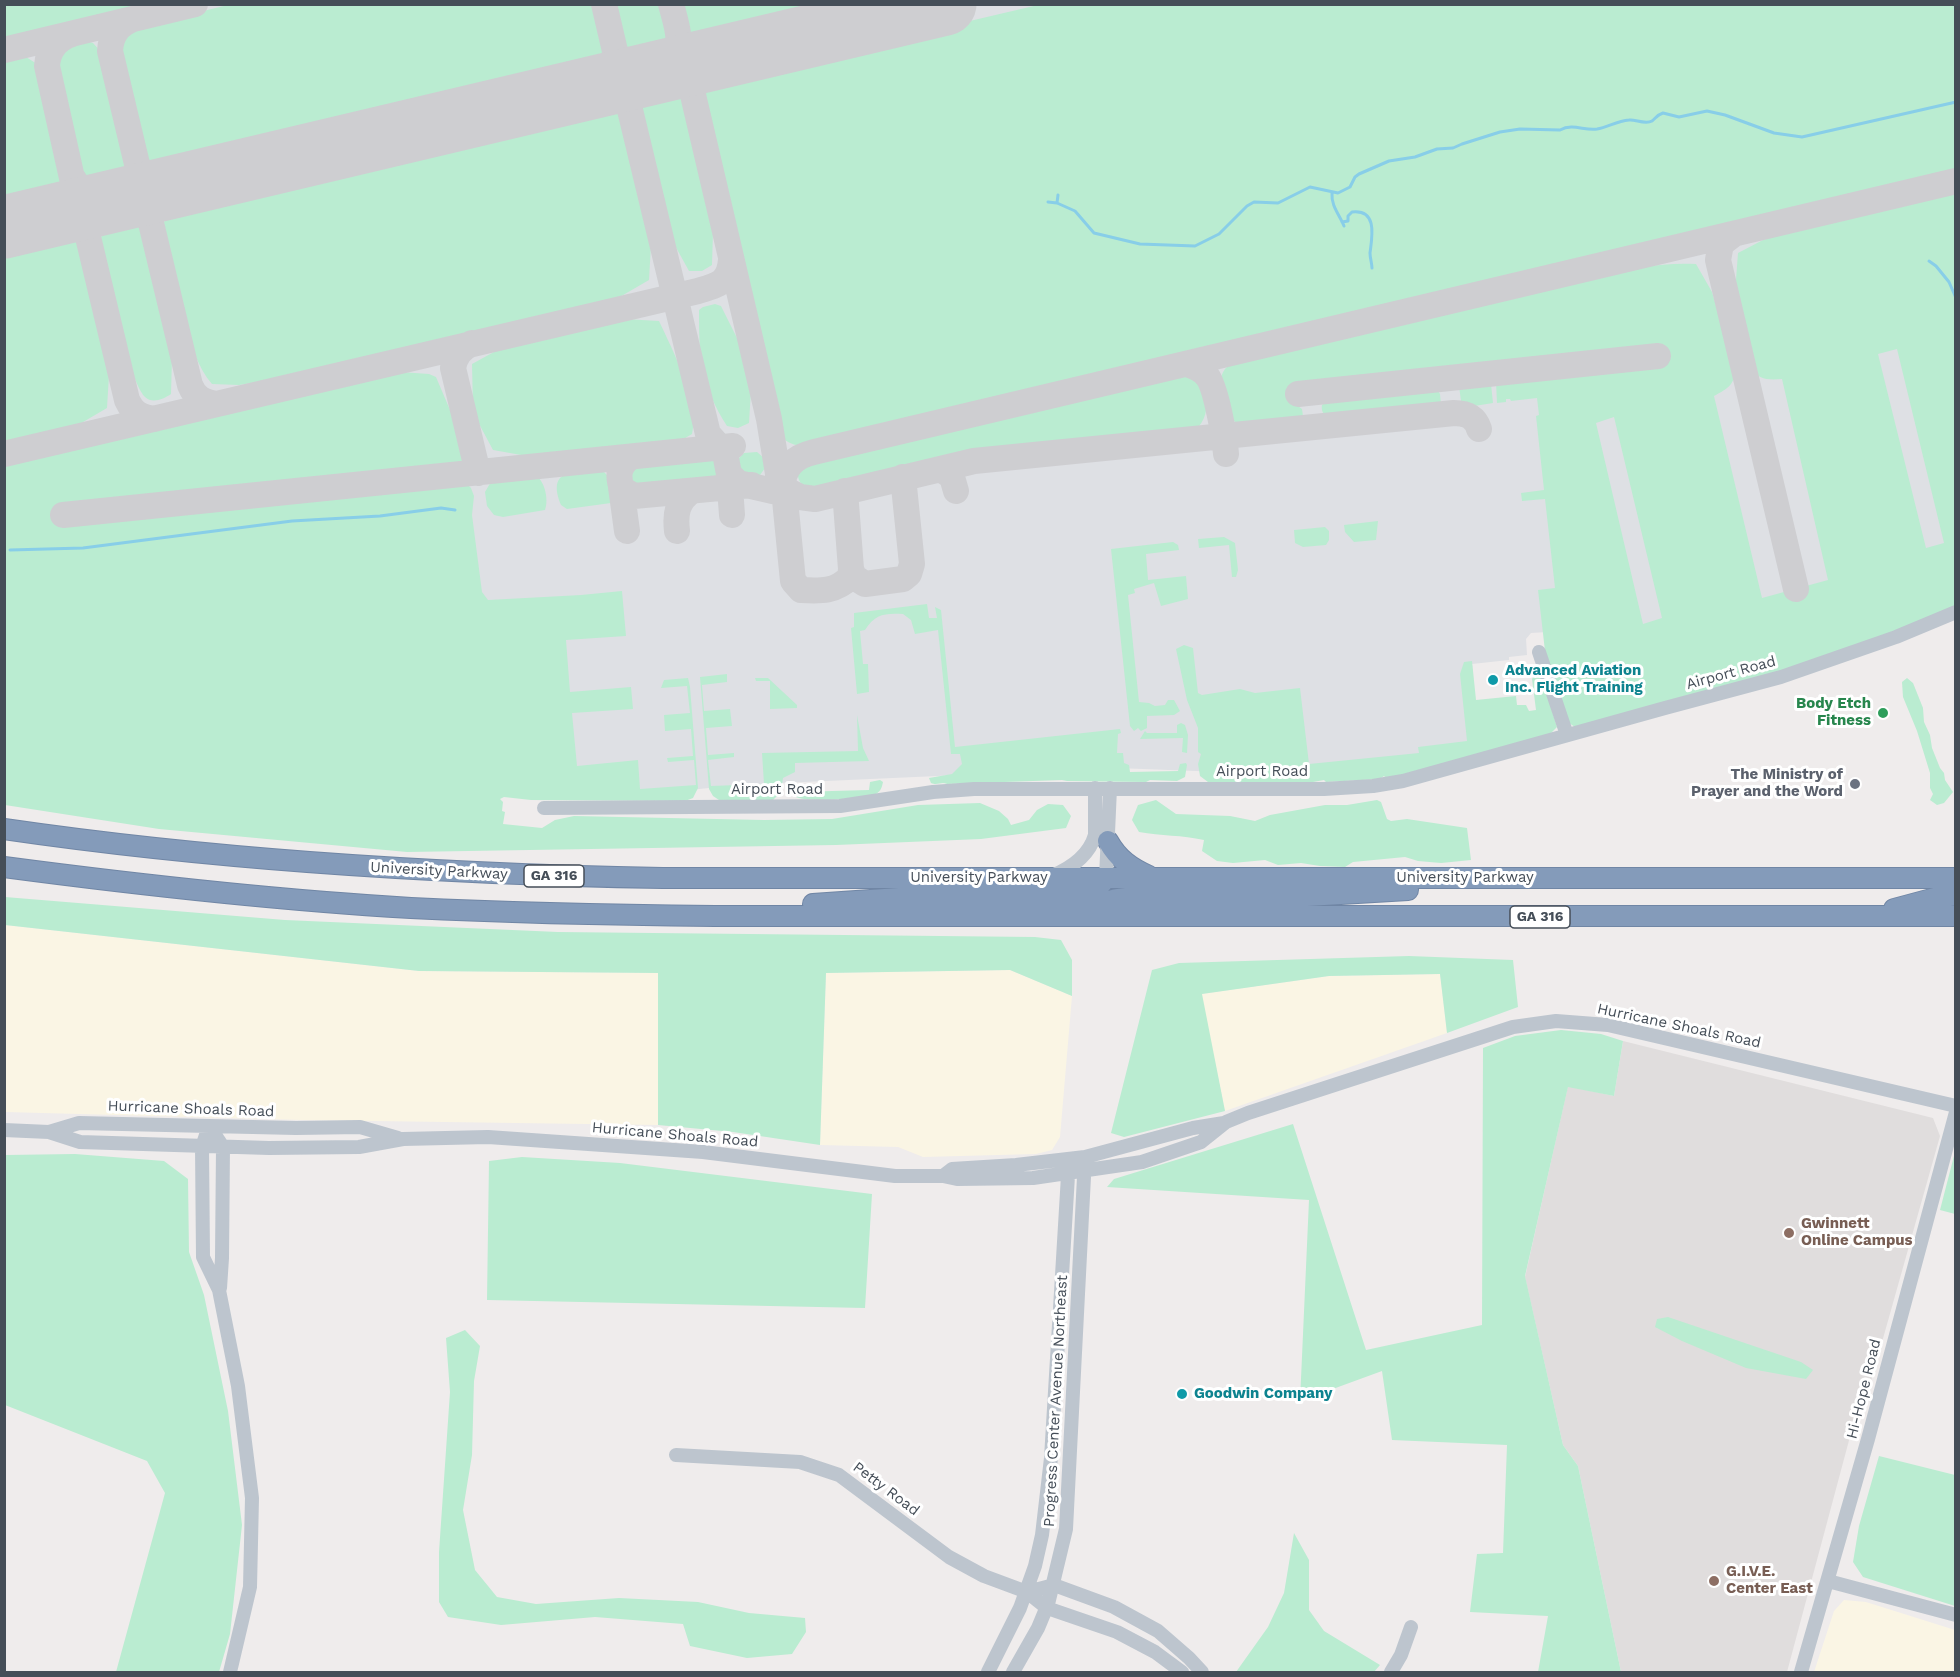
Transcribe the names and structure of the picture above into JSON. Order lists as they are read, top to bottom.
{
  "streets": {
    "highway": ["University Parkway", "GA 316"],
    "street": [
      "Airport Road",
      "Hurricane Shoals Road",
      "Hi-Hope Road",
      "Progress Center Avenue Northeast",
      "Petty Road"
    ]
  },
  "crossings": [
    ["Hurricane Shoals Road", "Progress Center Avenue Northeast"],
    ["Progress Center Avenue Northeast", "Petty Road"]
  ],
  "places": [
    "Advanced Aviation Inc. Flight Training",
    "Body Etch Fitness",
    "The Ministry of Prayer and the Word",
    "Gwinnett Online Campus",
    "Goodwin Company",
    "G.I.V.E. Center East"
  ]
}
